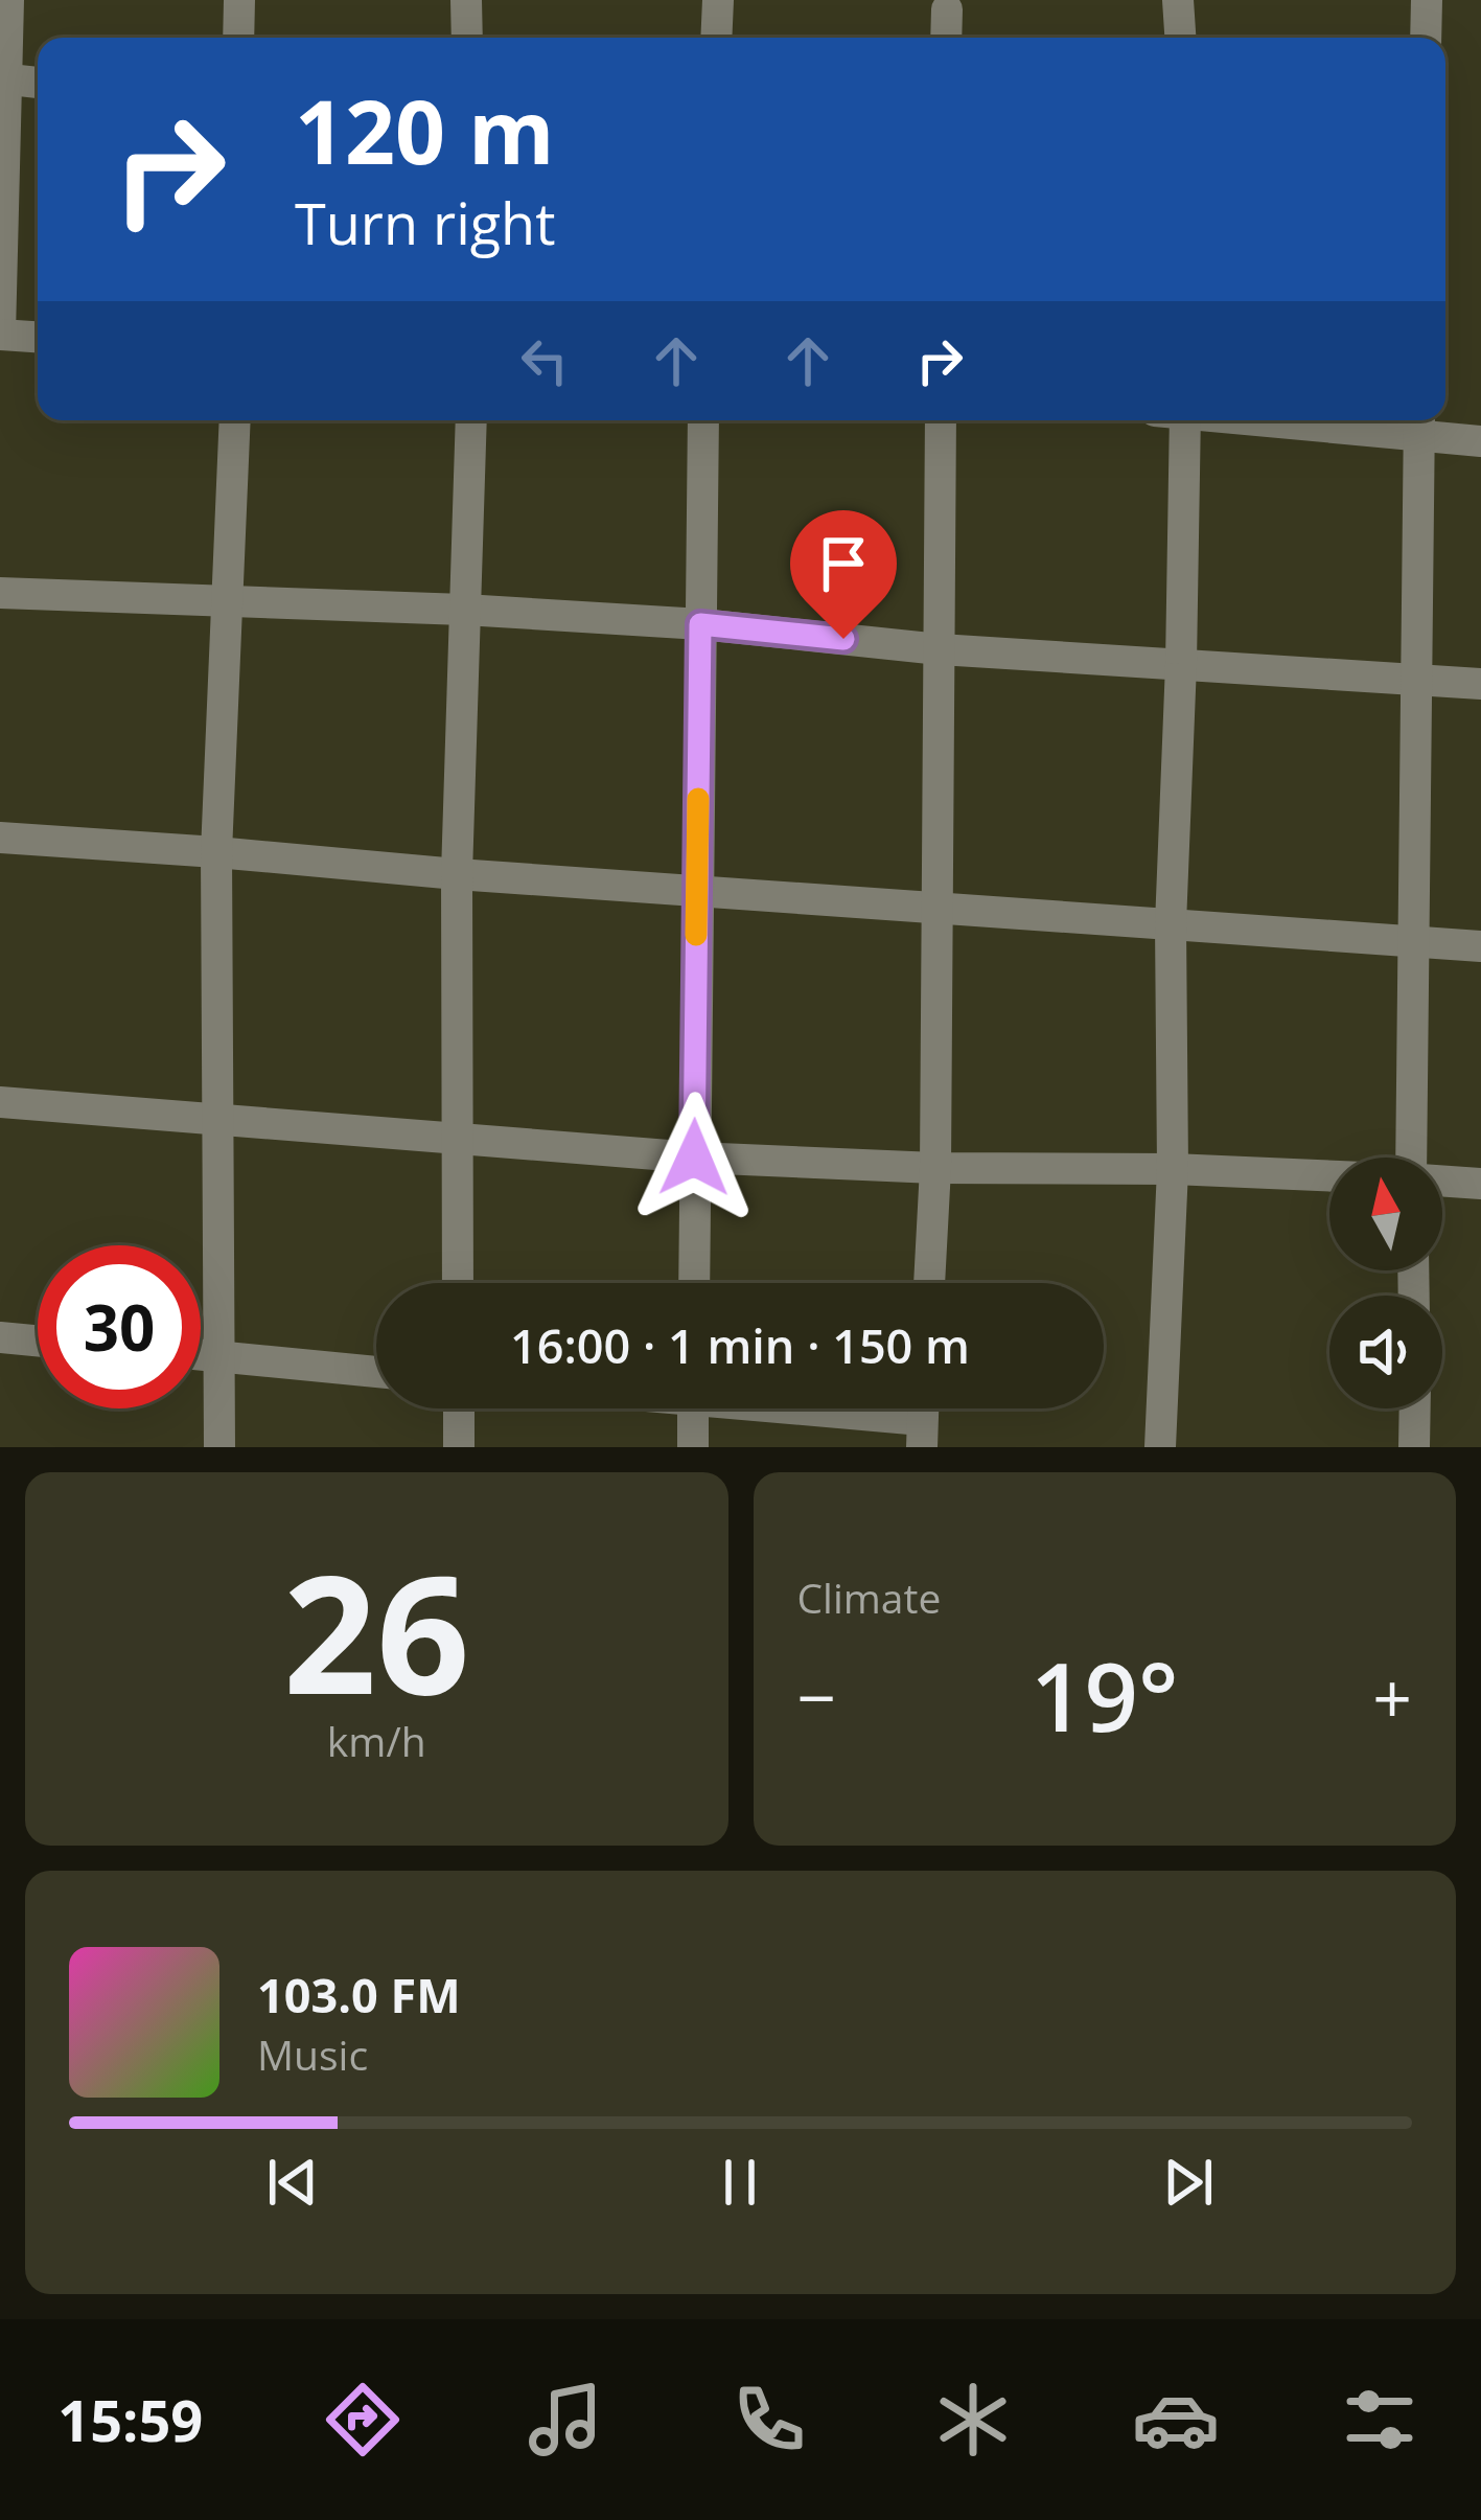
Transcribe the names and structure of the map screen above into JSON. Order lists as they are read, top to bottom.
{
  "north": "top",
  "page": {
    "turn": ["120 m", "Turn right"],
    "limit": "30",
    "trip": "16:00 · 1 min · 150 m",
    "tile": [
      ["26", "km/h"],
      "Climate"
    ],
    "heat": ["−", "19°", "+"],
    "song": ["103.0 FM", "Music"],
    "tabs": "15:59"
  }
}
